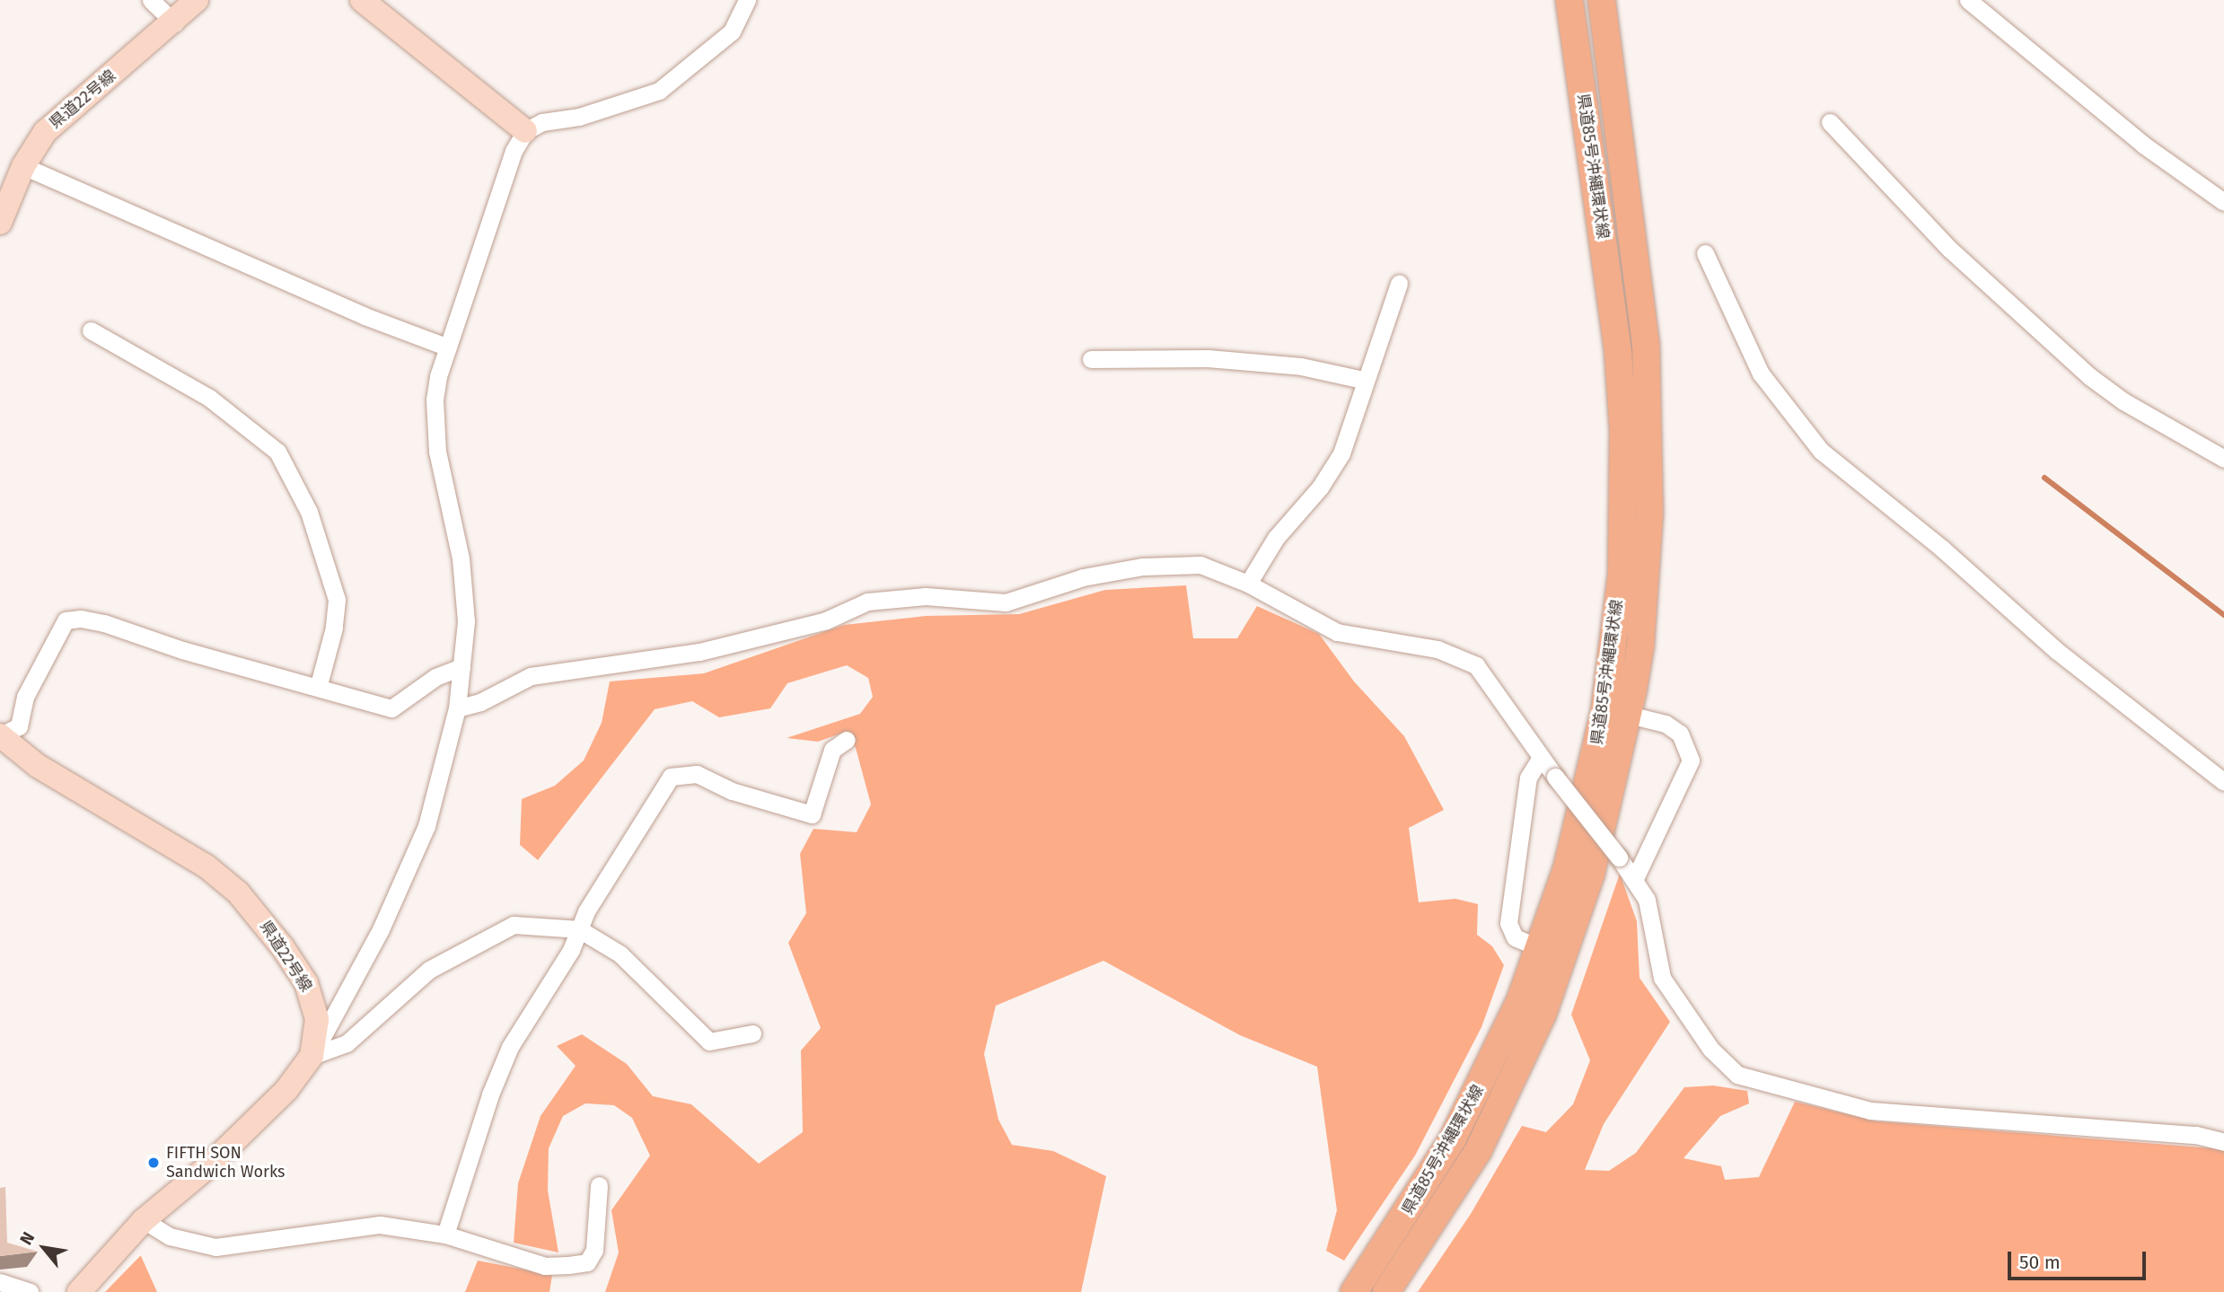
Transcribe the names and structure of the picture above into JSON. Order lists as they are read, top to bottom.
{
  "streets": {
    "main road": ["県道22号線", "県道85号沖縄環状線"]
  },
  "places": ["FIFTH SON Sandwich Works"],
  "scale_bar": "50 m",
  "north": "top left"
}
